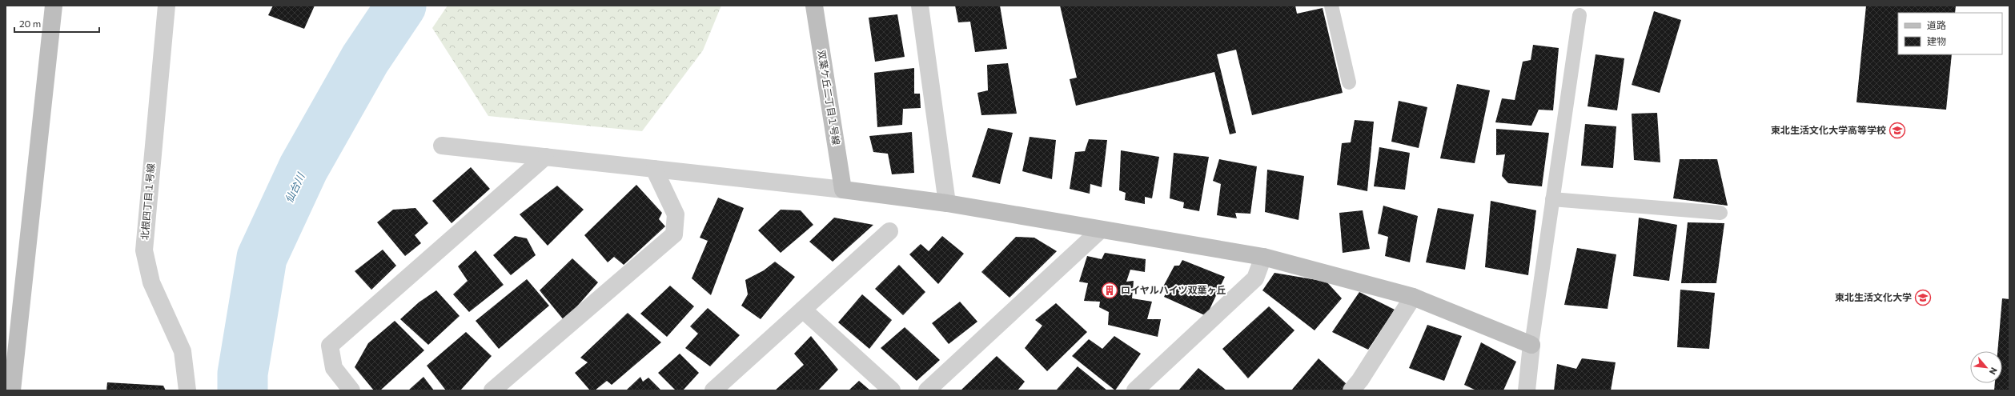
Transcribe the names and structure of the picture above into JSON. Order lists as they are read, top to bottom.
{
  "streets": {
    "street": ["双葉ケ丘二丁目１号線", "北根四丁目１号線"]
  },
  "water": ["仙台川"],
  "places": {
    "school or university": ["東北生活文化大学高等学校", "東北生活文化大学"],
    "building": ["ロイヤルハイツ双葉ヶ丘"]
  },
  "legend": ["道路", "建物"],
  "scale_bar": "20 m",
  "north": "bottom right"
}
